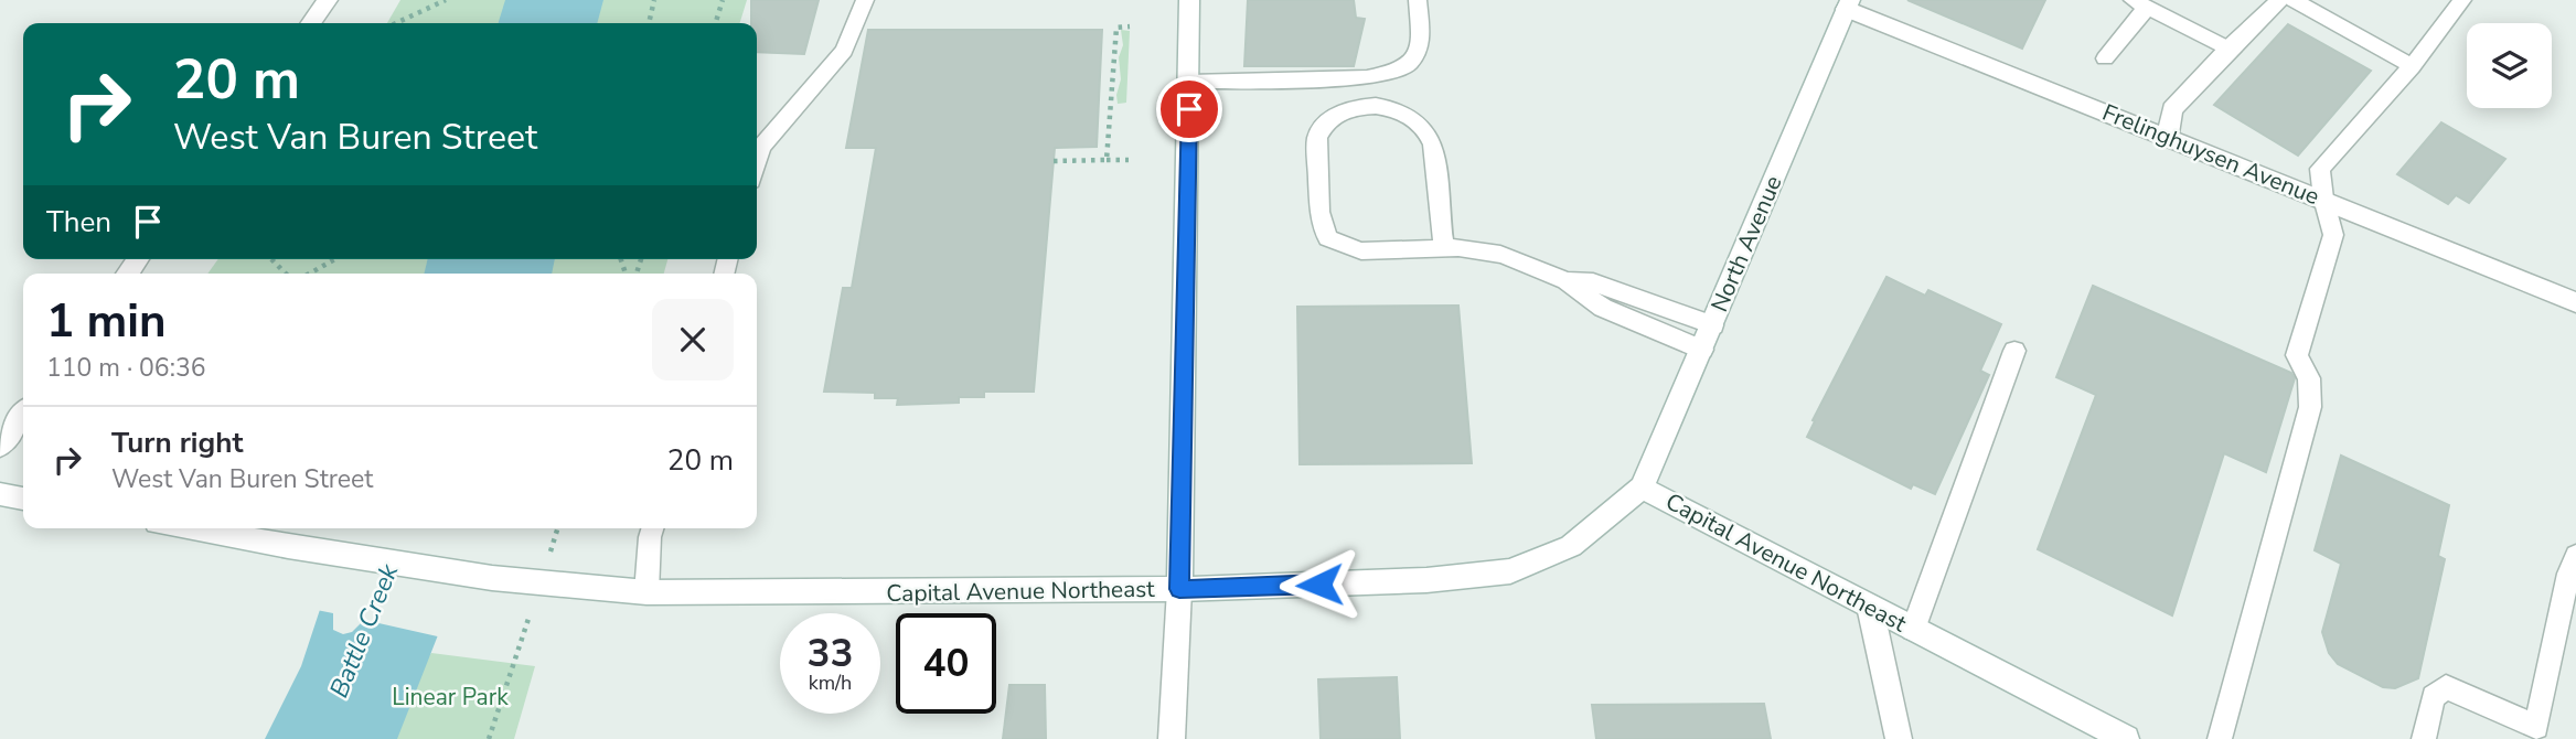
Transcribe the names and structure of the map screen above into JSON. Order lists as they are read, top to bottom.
{
  "streets": {
    "street": ["Frelinghuysen Avenue", "North Avenue", "Capital Avenue Northeast"]
  },
  "crossings": [
    ["Frelinghuysen Avenue", "North Avenue"],
    ["North Avenue", "Capital Avenue Northeast"]
  ],
  "water": ["Battle Creek"],
  "parks": ["Linear Park"],
  "page": {
    "turn": ["20 m", "West Van Buren Street"],
    "then": "Then",
    "heading": ["1 min", "110 m · 06:36"],
    "list": [
      {
        "name": "Turn right",
        "note": "West Van Buren Street",
        "value": "20 m"
      }
    ],
    "speed": "33 km/h",
    "limit": "40"
  }
}
